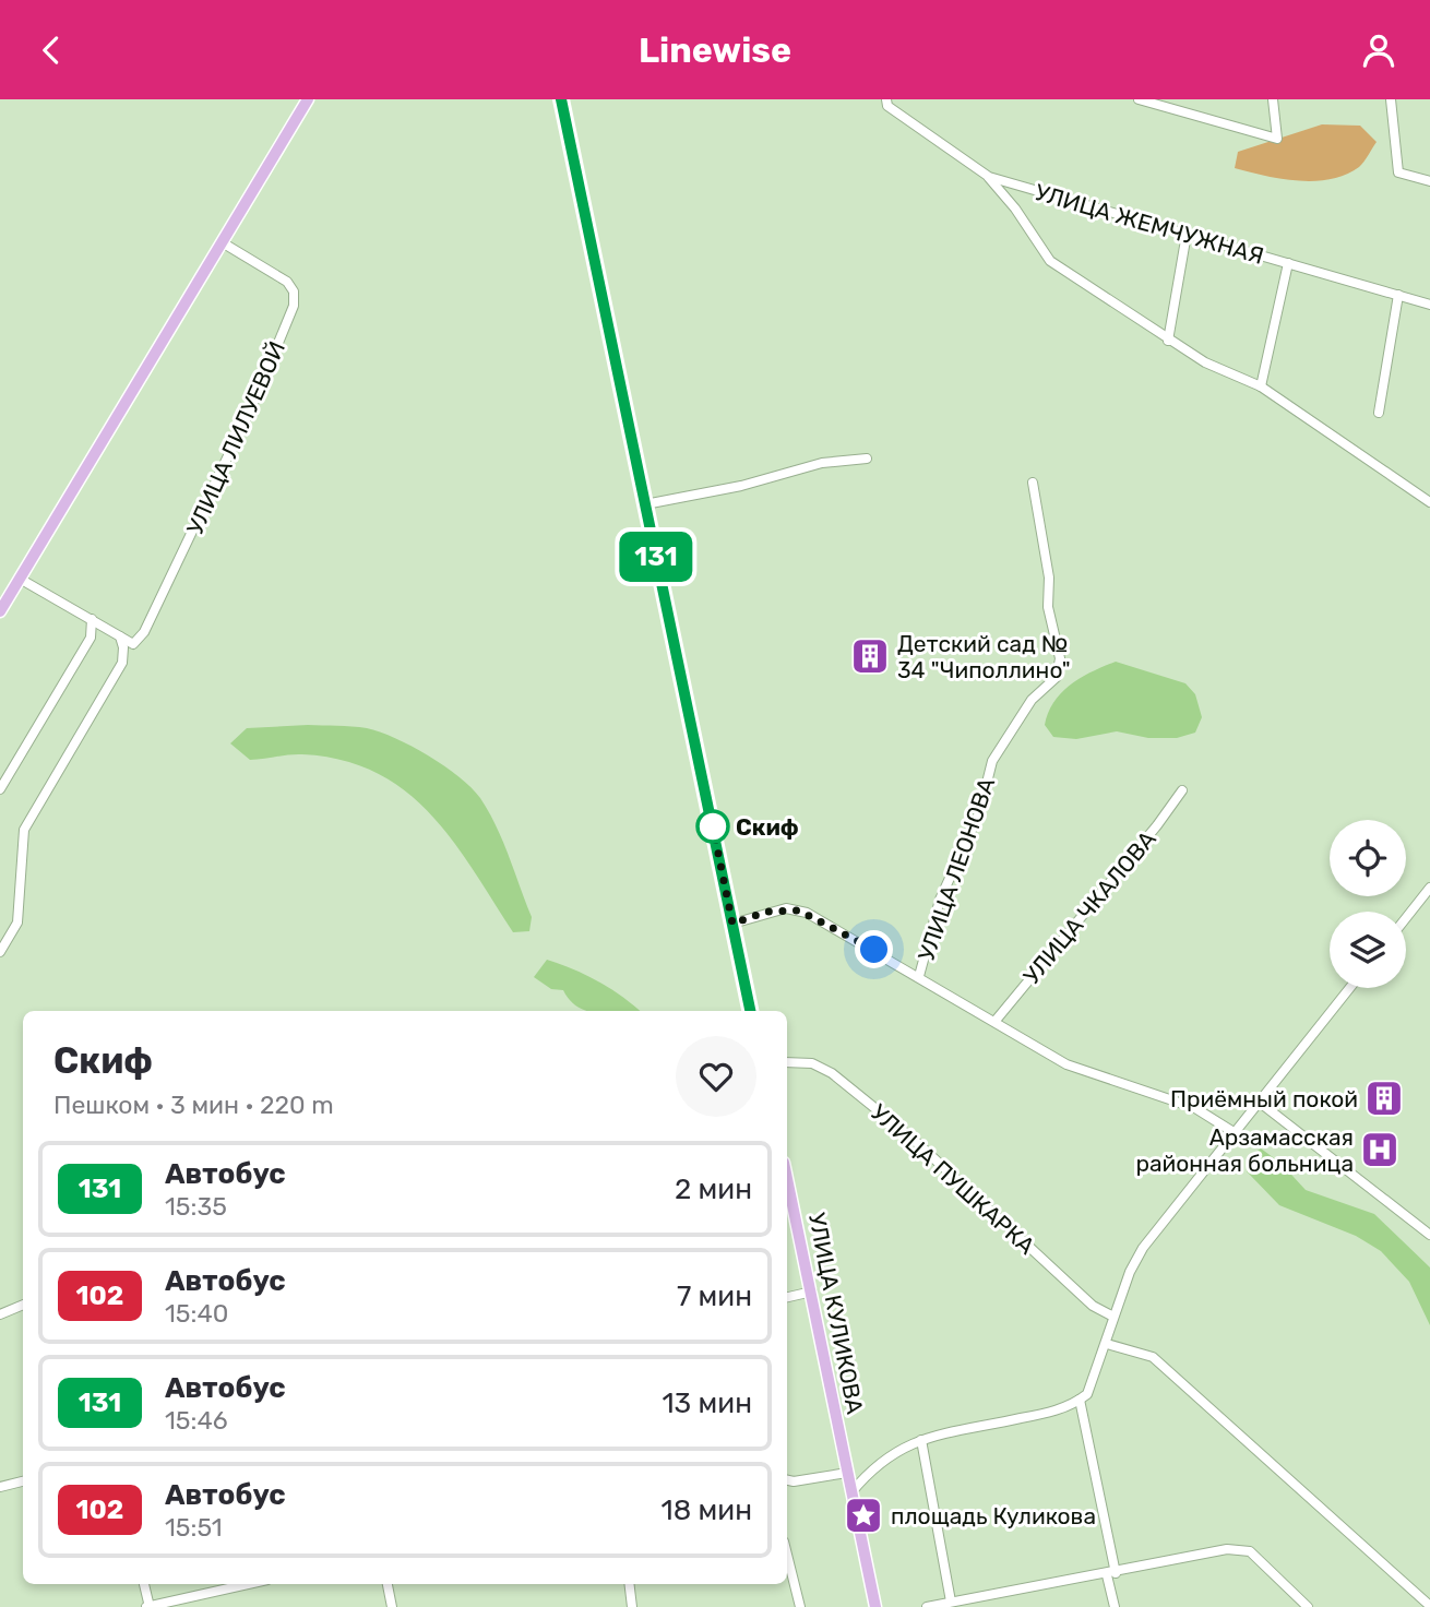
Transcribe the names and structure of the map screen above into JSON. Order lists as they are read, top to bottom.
{
  "streets": {
    "main road": ["УЛИЦА КУЛИКОВА"],
    "street": [
      "УЛИЦА ЖЕМЧУЖНАЯ",
      "УЛИЦА ЛИЛУЕВОЙ",
      "УЛИЦА ЛЕОНОВА",
      "УЛИЦА ЧКАЛОВА",
      "УЛИЦА ПУШКАРКА"
    ]
  },
  "places": {
    "building": ["Детский сад № 34 \"Чиполлино\"", "Приёмный покой"],
    "other": ["Скиф"],
    "hospital": ["Арзамасская районная больница"],
    "place": ["площадь Куликова"]
  },
  "lines": ["bus line 131"],
  "page": {
    "header": "Linewise",
    "on_map": "131",
    "heading": ["Скиф", "Пешком · 3 мин · 220 m"],
    "list": [
      {
        "mark": "131",
        "name": "Автобус",
        "note": "15:35",
        "value": "2 мин"
      },
      {
        "mark": "102",
        "name": "Автобус",
        "note": "15:40",
        "value": "7 мин"
      },
      {
        "mark": "131",
        "name": "Автобус",
        "note": "15:46",
        "value": "13 мин"
      },
      {
        "mark": "102",
        "name": "Автобус",
        "note": "15:51",
        "value": "18 мин"
      }
    ]
  }
}
